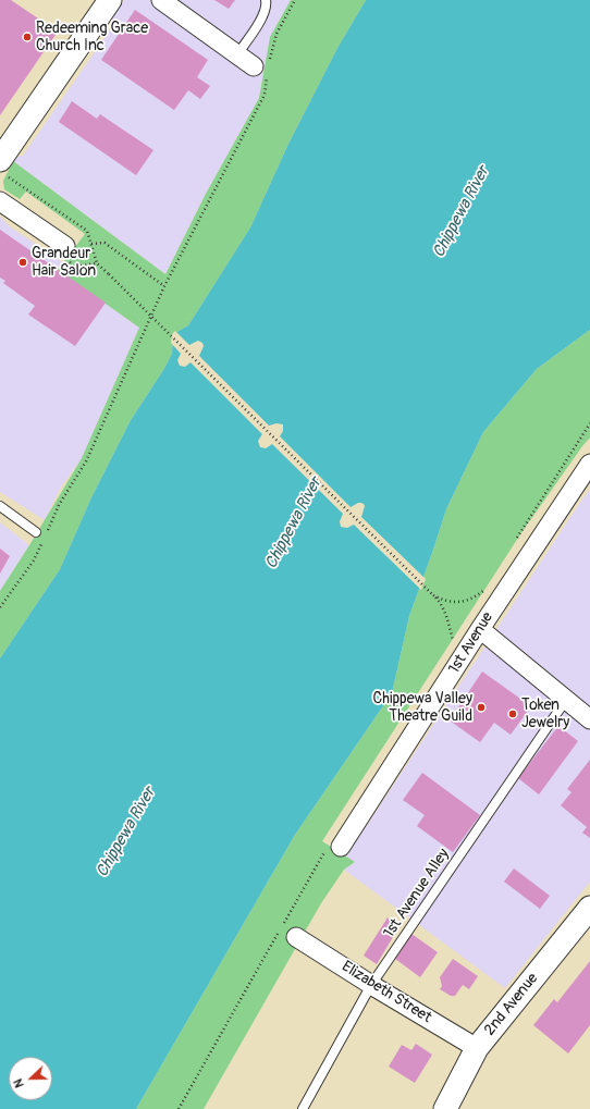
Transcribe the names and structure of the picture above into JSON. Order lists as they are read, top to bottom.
{
  "streets": {
    "street": ["1st Avenue", "Elizabeth Street", "2nd Avenue"],
    "lane": ["1st Avenue Alley"]
  },
  "crossings": [
    ["1st Avenue Alley", "Elizabeth Street"],
    ["Elizabeth Street", "2nd Avenue"]
  ],
  "water": ["Chippewa River"],
  "places": [
    "Redeeming Grace Church Inc",
    "Grandeur Hair Salon",
    "Chippewa Valley Theatre Guild",
    "Token Jewelry"
  ],
  "north": "left"
}
